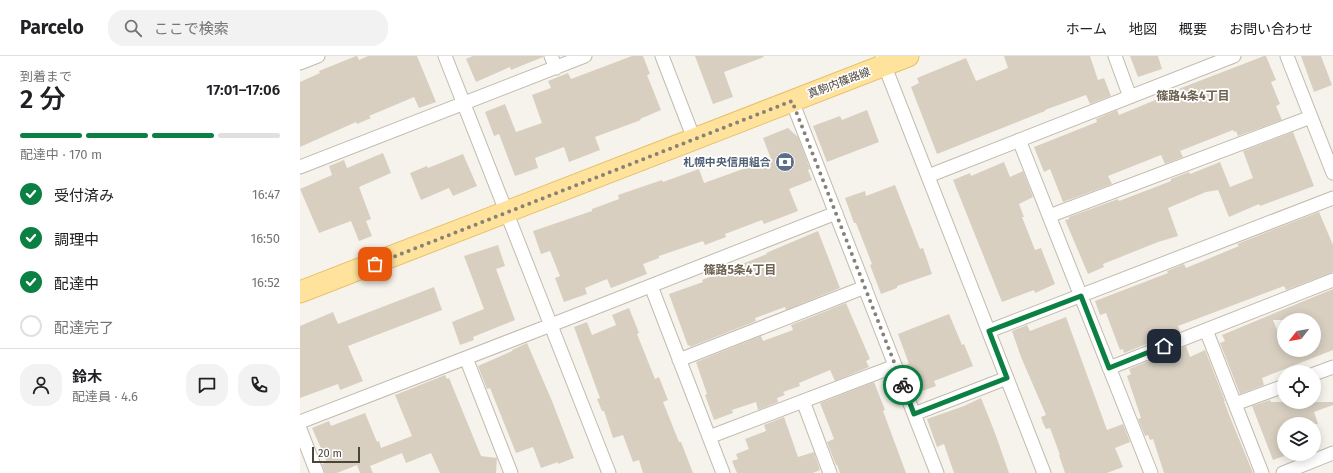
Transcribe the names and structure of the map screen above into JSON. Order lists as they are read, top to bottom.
{
  "streets": {
    "main road": ["真駒内篠路線"]
  },
  "districts": ["篠路4条4丁目", "篠路5条4丁目"],
  "places": {
    "bank": ["札幌中央信用組合"]
  },
  "scale_bar": "20 m",
  "north": "bottom left",
  "page": {
    "header": "Parcelo",
    "search": "ここで検索",
    "nav": [
      "ホーム",
      "地図",
      "概要",
      "お問い合わせ"
    ],
    "heading": ["2 分", "到着まで", "17:01–17:06"],
    "panel": ["鈴木", "配達員 · 4.6"],
    "bar": "配達中 · 170 m",
    "list": [
      ["受付済み", "16:47"],
      ["調理中", "16:50"],
      ["配達中", "16:52"],
      "配達完了"
    ],
    "scale": "20 m"
  }
}
